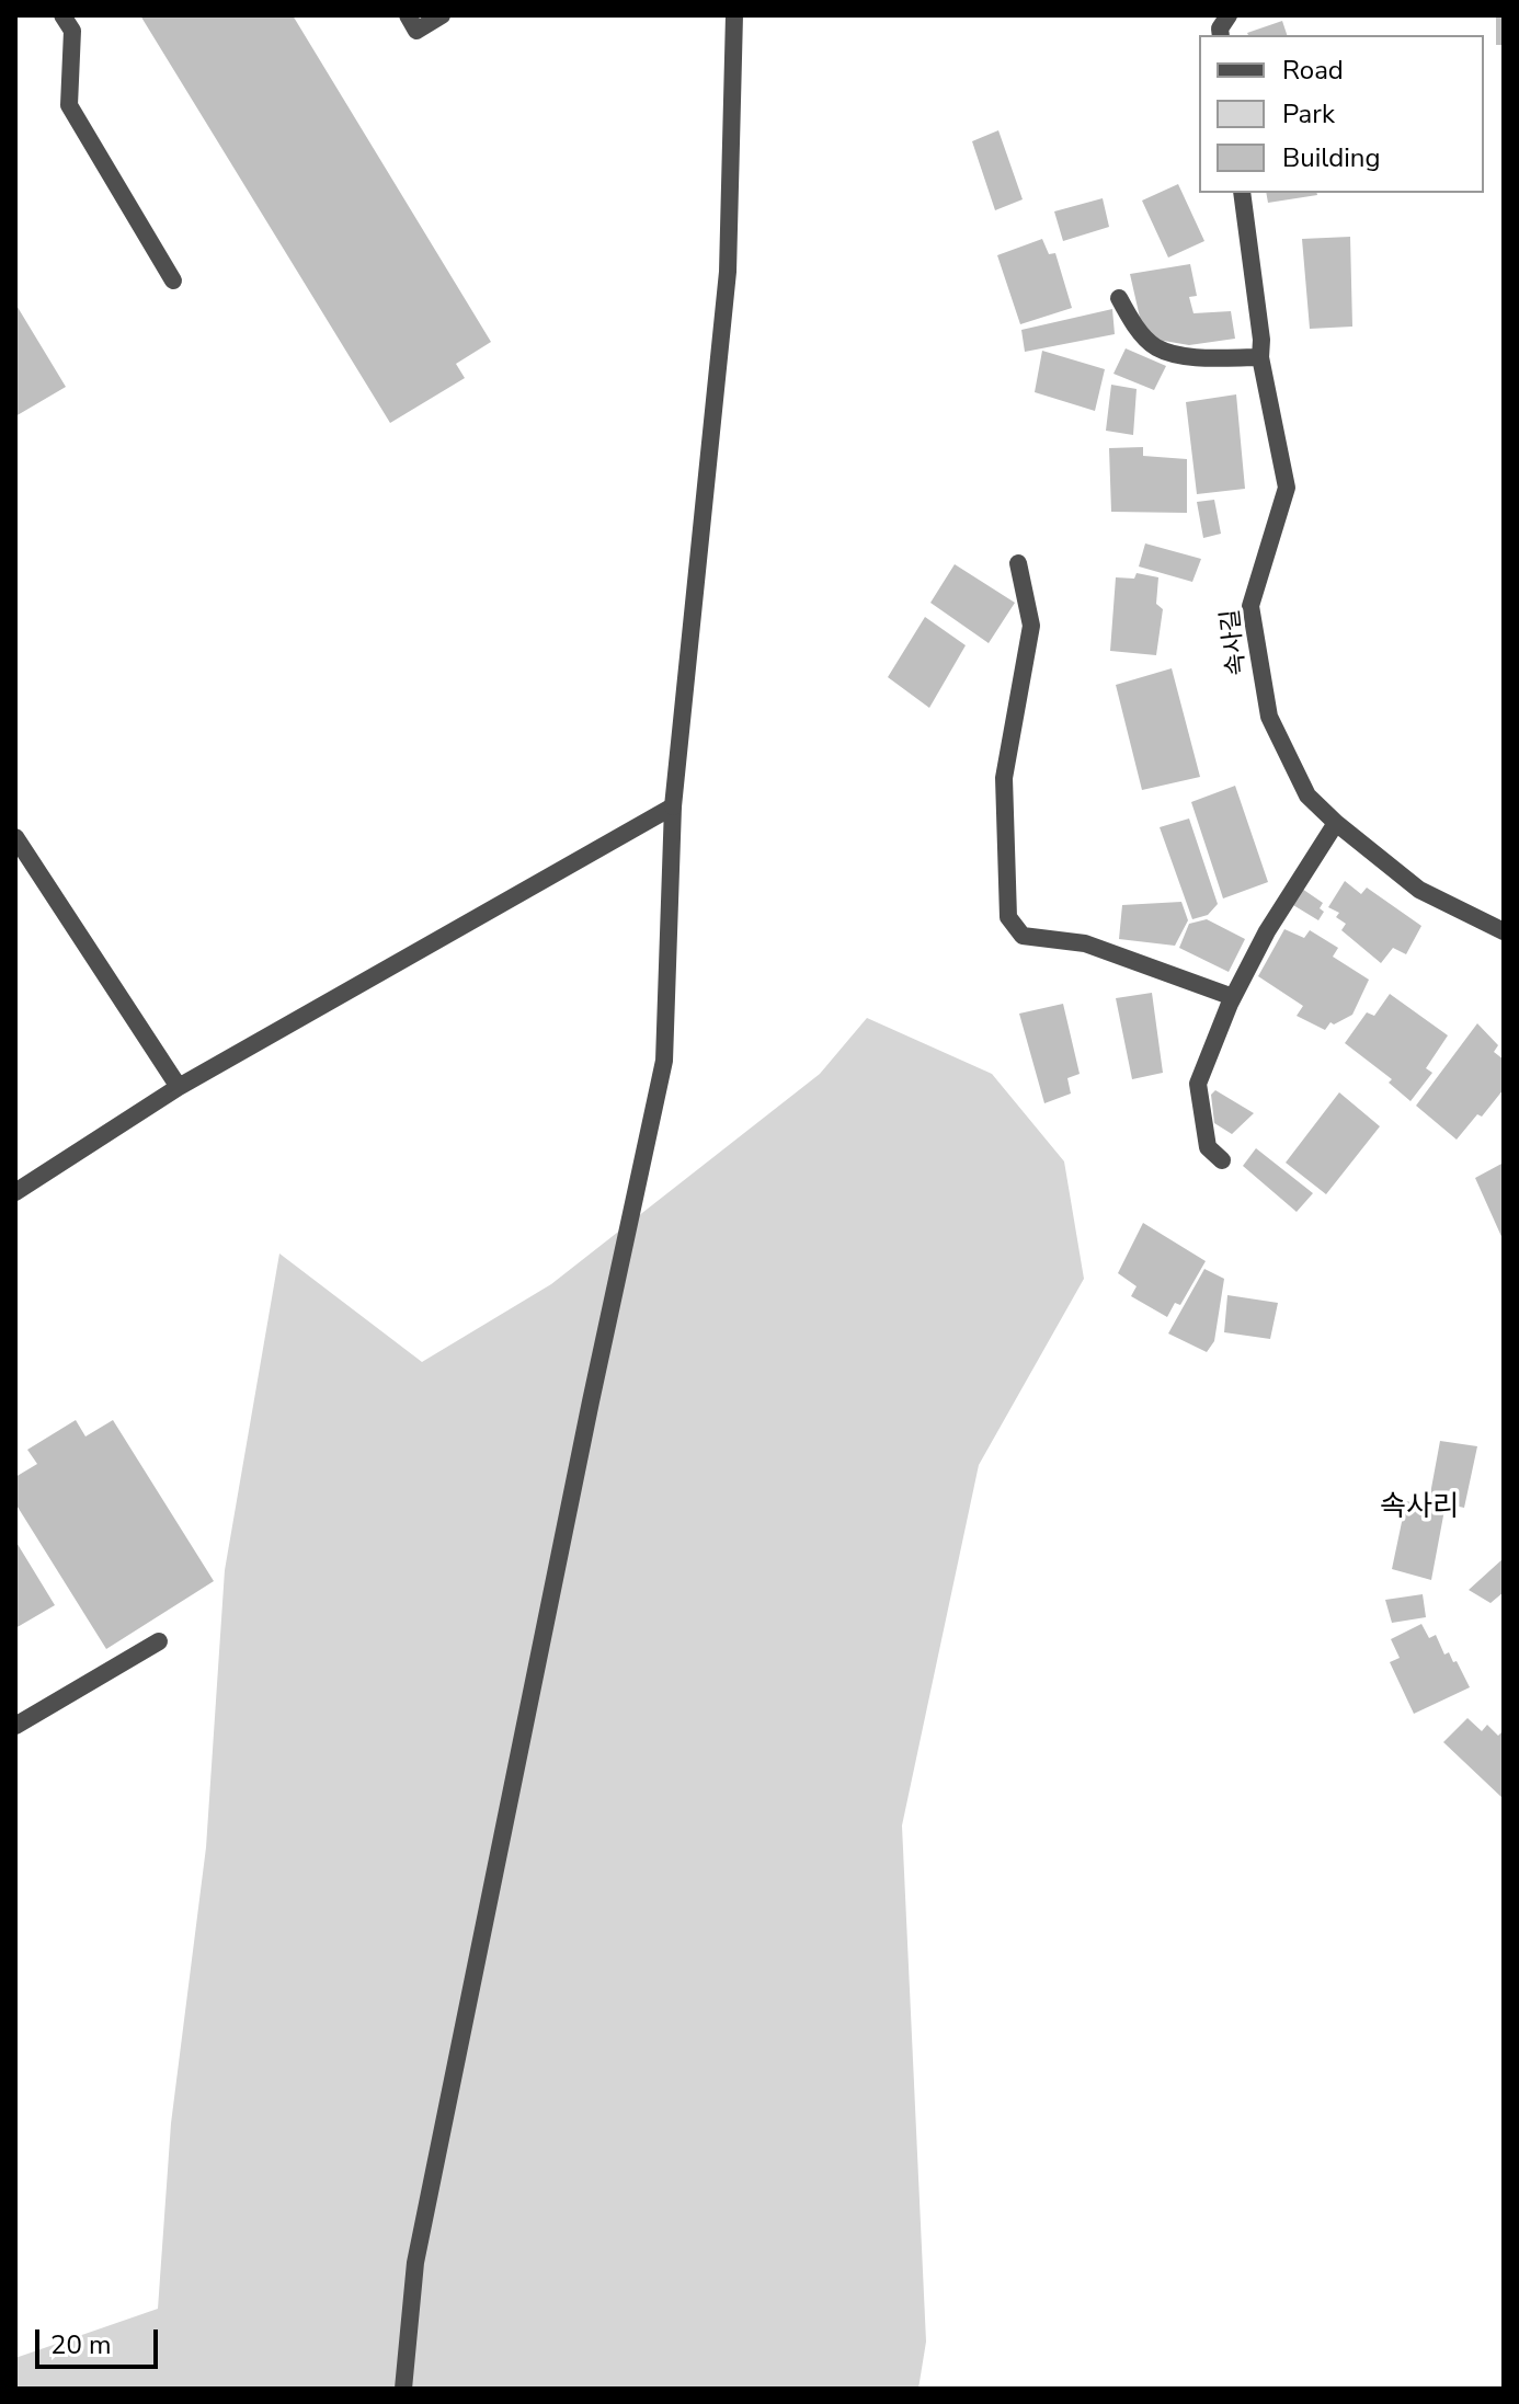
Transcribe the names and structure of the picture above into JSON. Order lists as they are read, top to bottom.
{
  "streets": {
    "street": ["속사길"]
  },
  "districts": ["속사리"],
  "legend": ["Road", "Park", "Building"],
  "scale_bar": "20 m"
}
